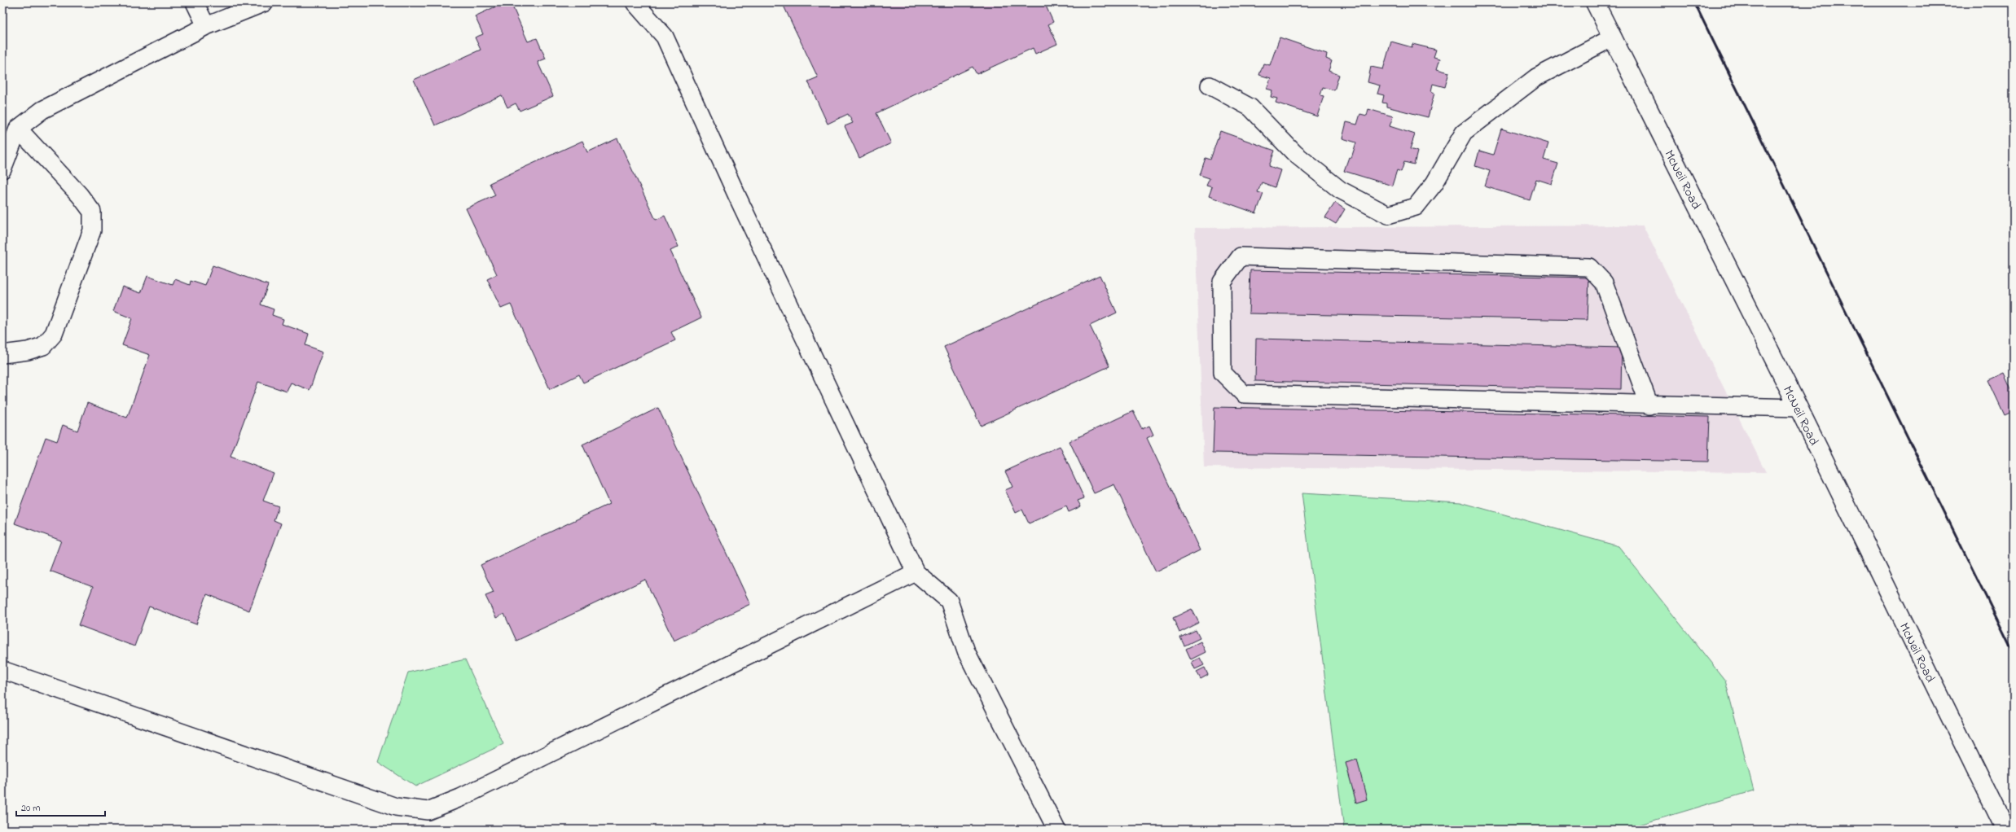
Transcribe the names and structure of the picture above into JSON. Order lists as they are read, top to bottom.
{
  "streets": {
    "main road": ["McNeil Road"]
  },
  "scale_bar": "20 m"
}
